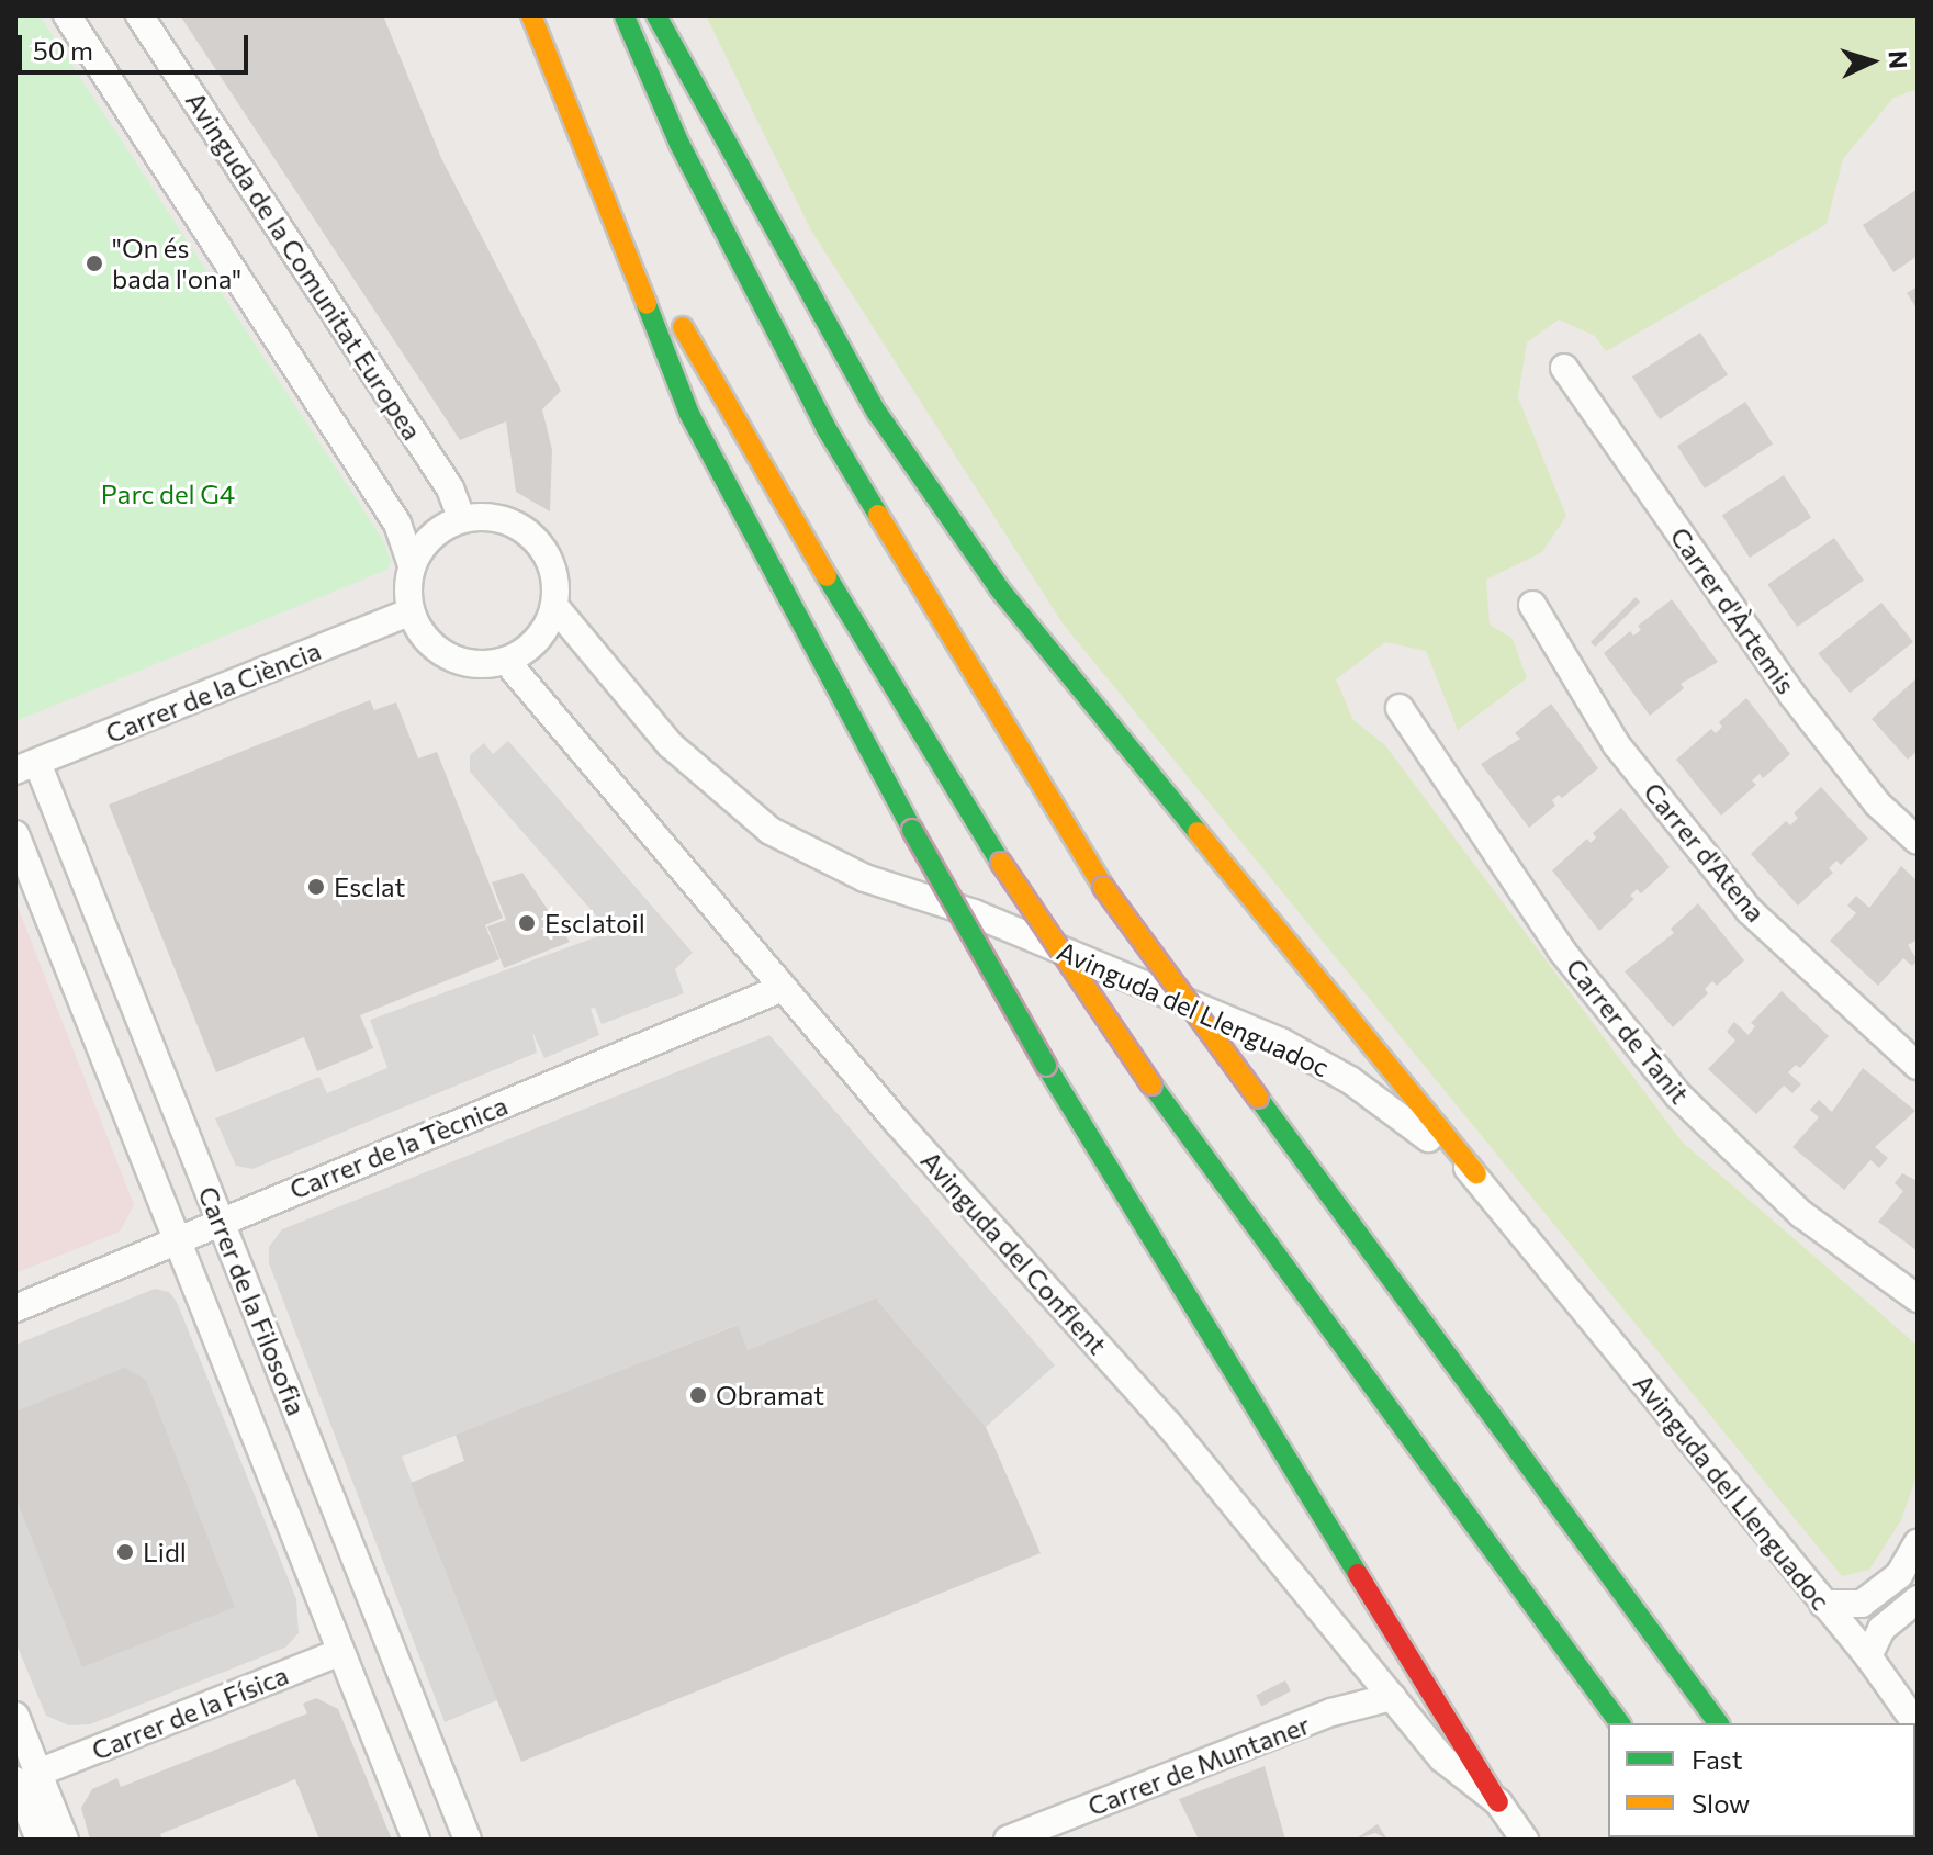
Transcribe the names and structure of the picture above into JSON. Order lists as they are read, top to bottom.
{
  "streets": {
    "street": [
      "Avinguda de la Comunitat Europea",
      "Carrer d'Àrtemis",
      "Carrer de la Ciència",
      "Carrer d'Atena",
      "Avinguda del Llenguadoc",
      "Carrer de Tanit",
      "Carrer de la Tècnica",
      "Avinguda del Conflent",
      "Carrer de la Filosofia",
      "Carrer de la Física",
      "Carrer de Muntaner"
    ]
  },
  "crossings": [
    ["Avinguda de la Comunitat Europea", "Carrer de la Ciència"],
    ["Avinguda de la Comunitat Europea", "Avinguda del Llenguadoc"],
    ["Avinguda de la Comunitat Europea", "Avinguda del Conflent"],
    ["Carrer de la Ciència", "Avinguda del Llenguadoc"],
    ["Carrer de la Ciència", "Avinguda del Conflent"],
    ["Carrer de la Ciència", "Carrer de la Filosofia"],
    ["Avinguda del Llenguadoc", "Avinguda del Conflent"],
    ["Carrer de la Tècnica", "Avinguda del Conflent"],
    ["Carrer de la Tècnica", "Carrer de la Filosofia"],
    ["Avinguda del Conflent", "Carrer de Muntaner"],
    ["Carrer de la Filosofia", "Carrer de la Física"]
  ],
  "parks": ["Parc del G4"],
  "places": [
    "\"On és bada l'ona\"",
    "Esclat",
    "Esclatoil",
    "Obramat",
    "Lidl"
  ],
  "legend": ["Fast", "Slow"],
  "scale_bar": "50 m",
  "north": "right"
}
